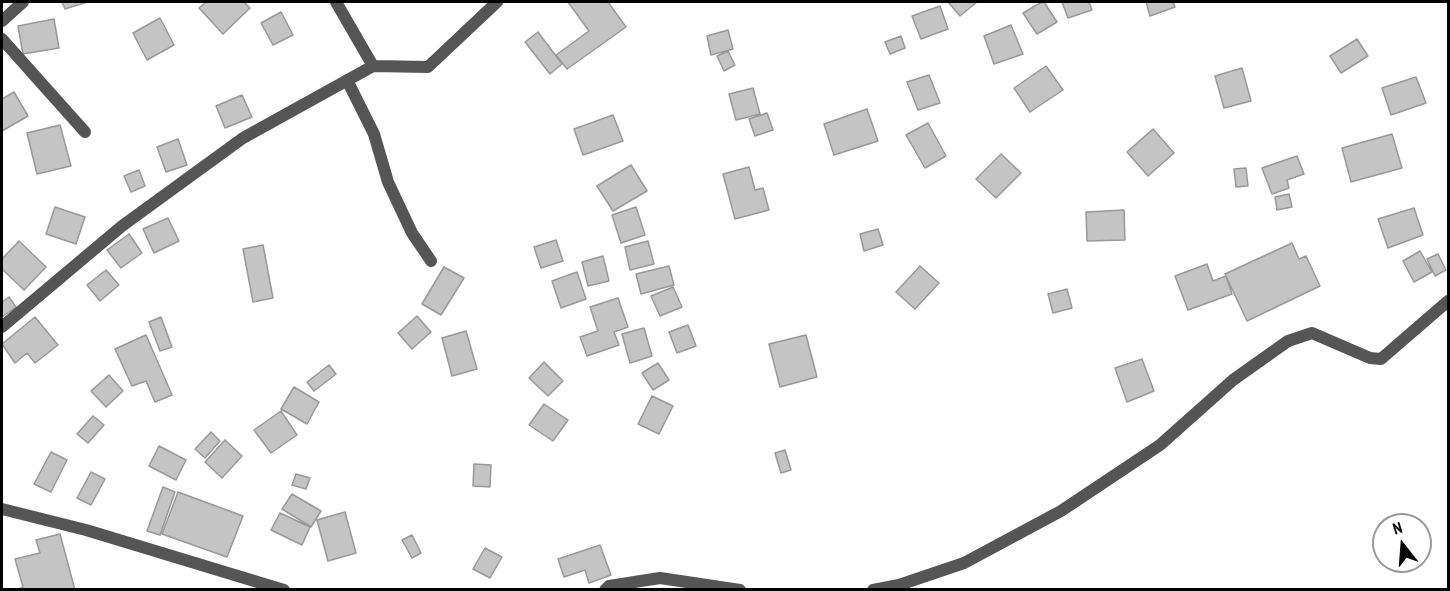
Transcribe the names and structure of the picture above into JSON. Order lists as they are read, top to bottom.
{
  "north": "top"
}
